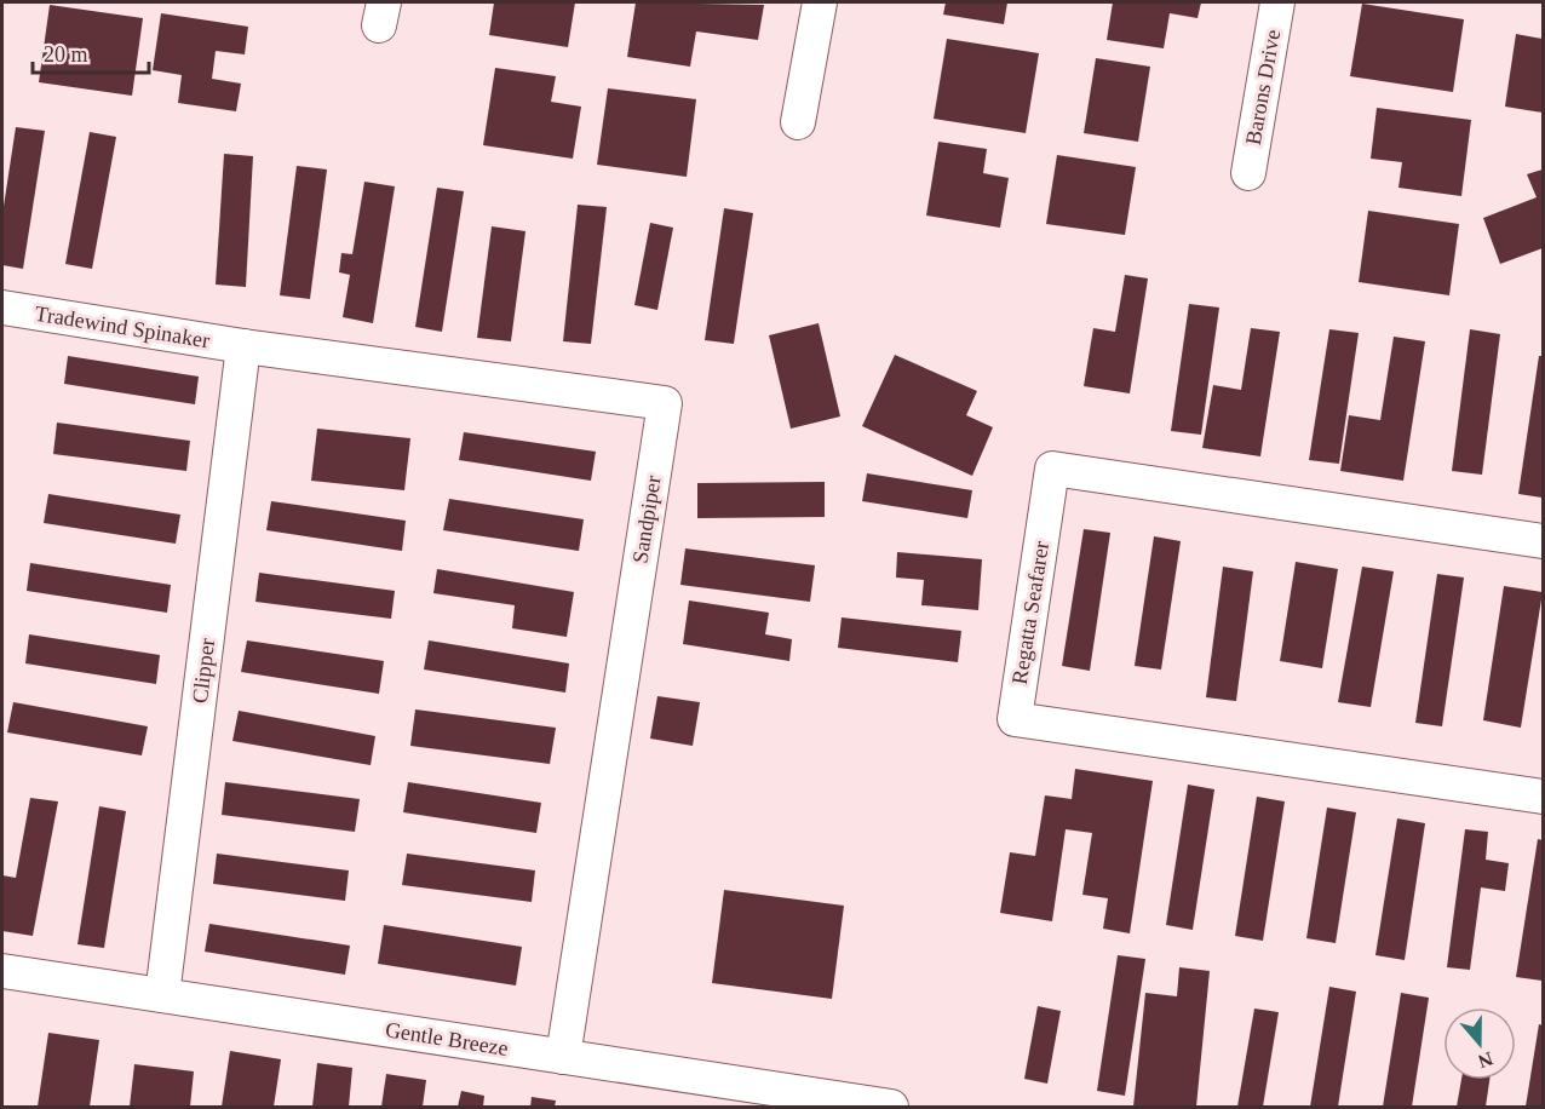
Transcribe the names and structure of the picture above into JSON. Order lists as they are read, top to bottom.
{
  "streets": {
    "street": [
      "Barons Drive",
      "Tradewind Spinaker",
      "Sandpiper",
      "Regatta Seafarer",
      "Clipper",
      "Gentle Breeze"
    ]
  },
  "crossings": [
    ["Tradewind Spinaker", "Sandpiper"],
    ["Tradewind Spinaker", "Clipper"],
    ["Sandpiper", "Clipper"],
    ["Sandpiper", "Gentle Breeze"],
    ["Clipper", "Gentle Breeze"]
  ],
  "scale_bar": "20 m",
  "north": "bottom"
}
